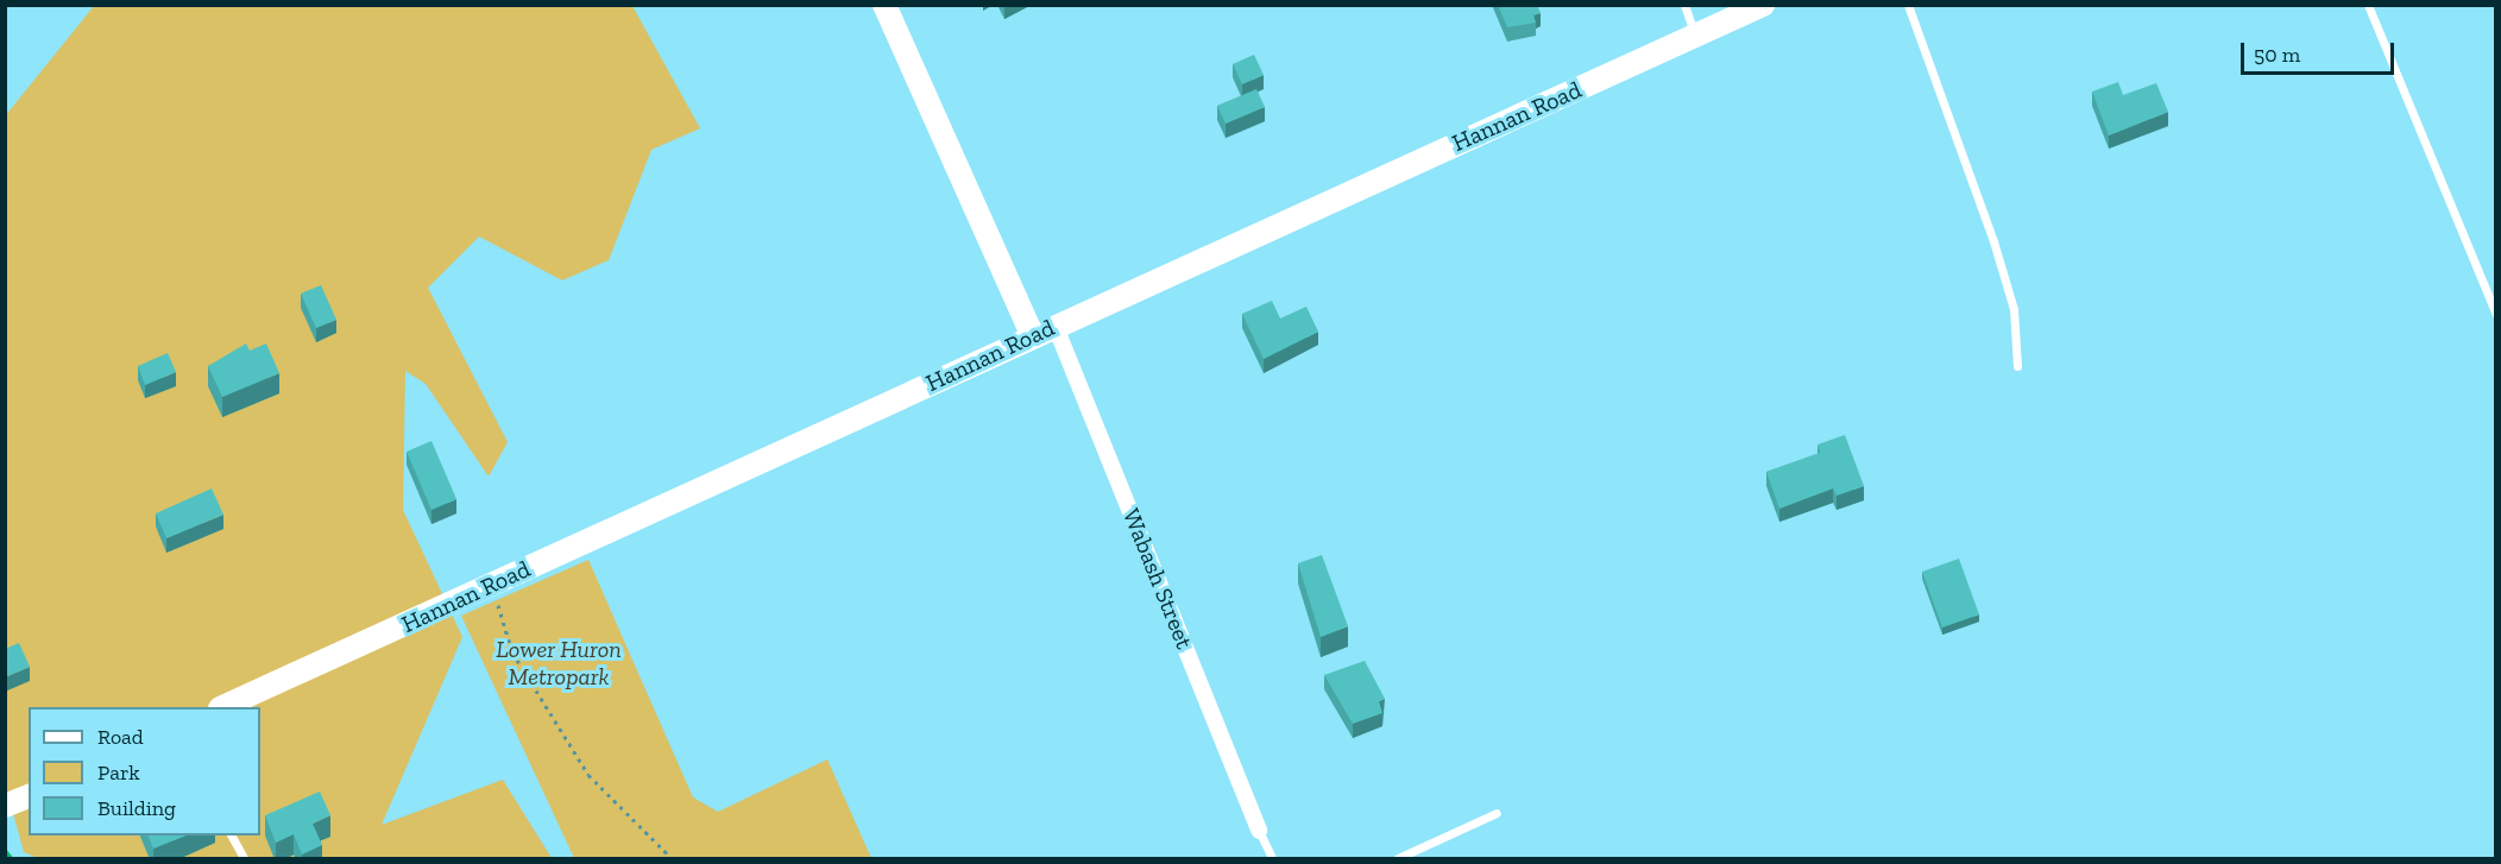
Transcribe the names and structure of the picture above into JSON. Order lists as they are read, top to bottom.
{
  "streets": {
    "street": ["Hannan Road", "Wabash Street"]
  },
  "crossings": [
    ["Hannan Road", "Wabash Street"]
  ],
  "parks": ["Lower Huron Metropark"],
  "legend": ["Road", "Park", "Building"],
  "scale_bar": "50 m"
}
